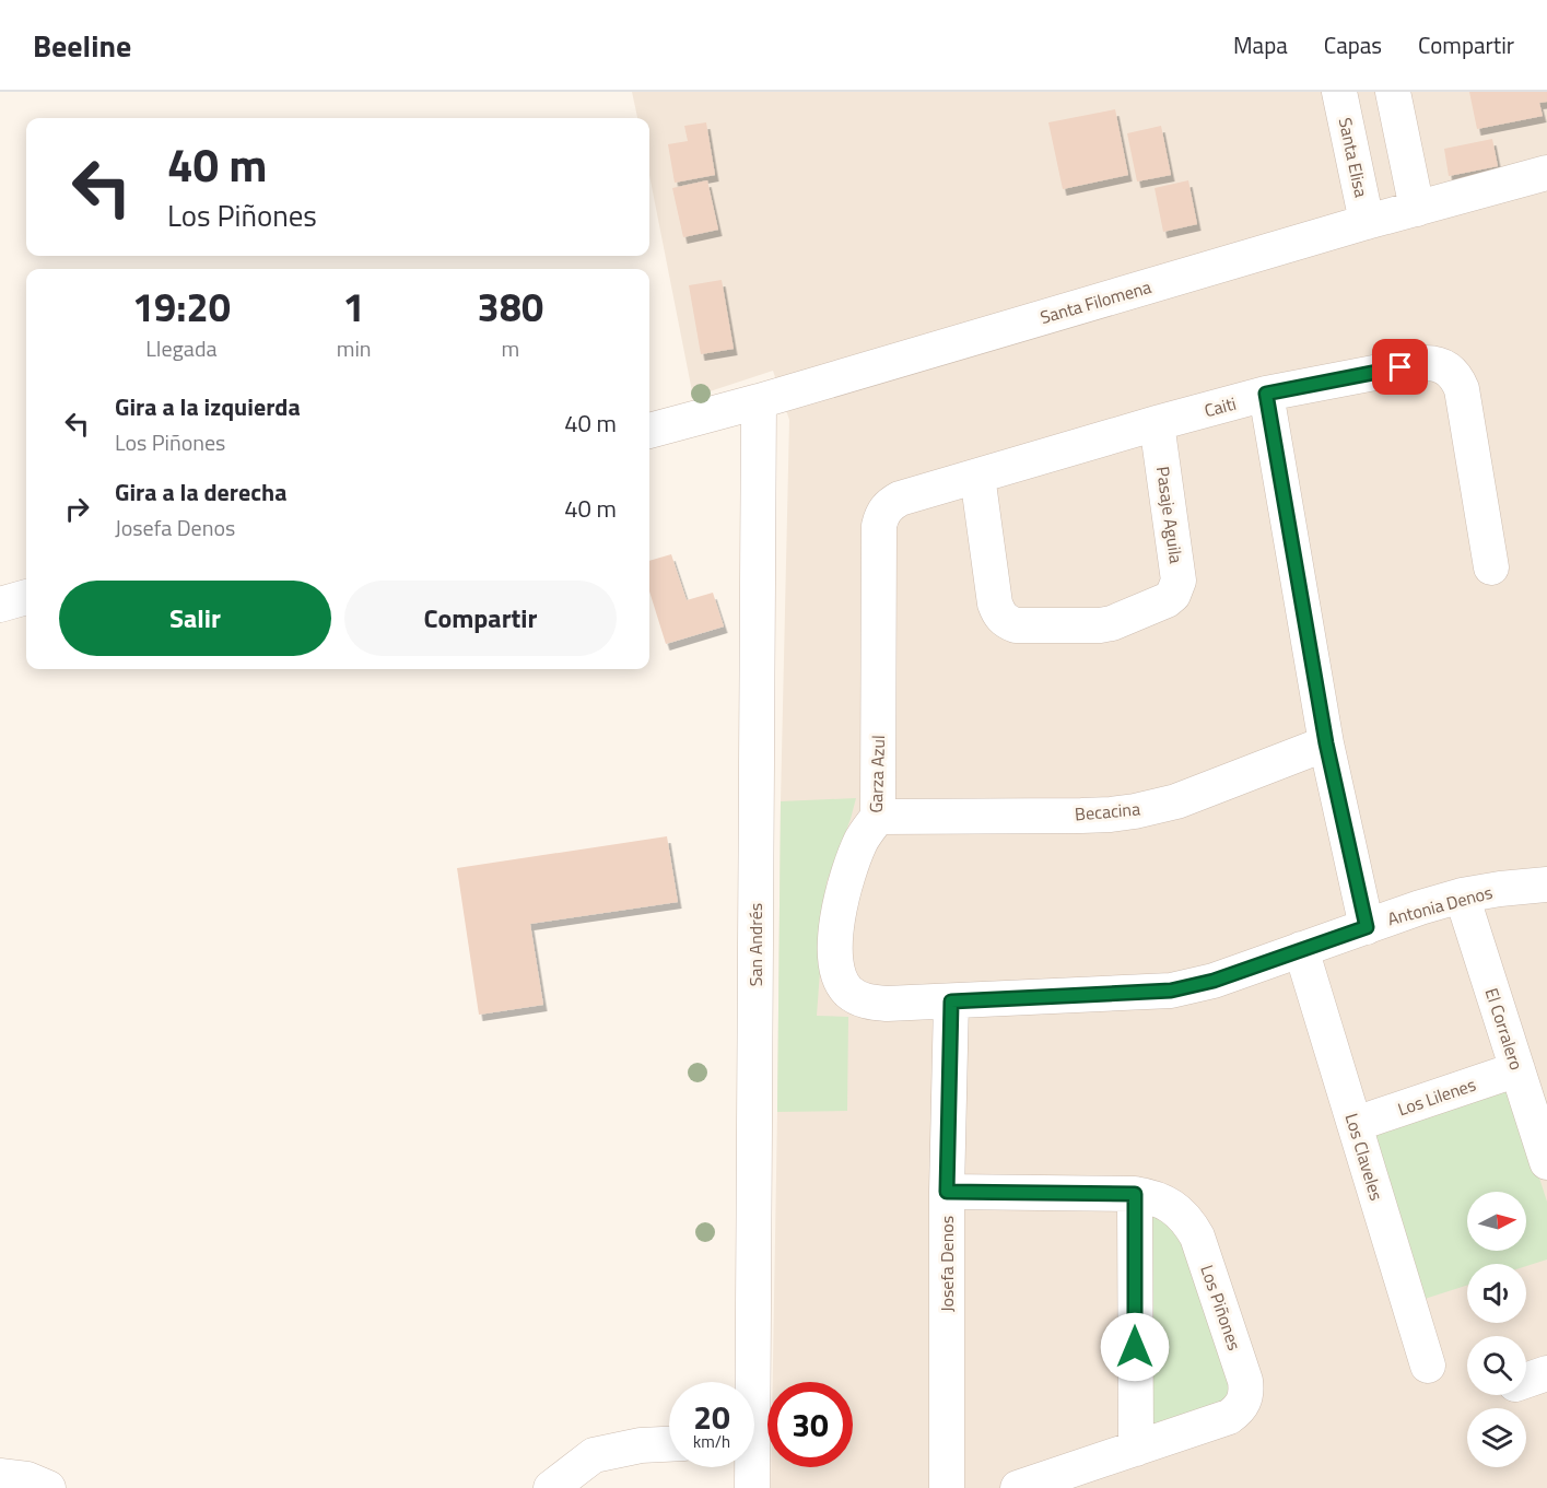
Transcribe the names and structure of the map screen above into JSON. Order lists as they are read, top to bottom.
{
  "streets": {
    "street": [
      "Santa Elisa",
      "Santa Filomena",
      "Caiti",
      "Pasaje Aguila",
      "Garza Azul",
      "Becacina",
      "Antonia Denos",
      "San Andrés",
      "El Corralero",
      "Los Lilenes",
      "Los Claveles",
      "Josefa Denos",
      "Los Piñones"
    ]
  },
  "crossings": [
    ["Santa Elisa", "Santa Filomena"],
    ["Santa Filomena", "San Andrés"],
    ["Caiti", "Pasaje Aguila"],
    ["Caiti", "Garza Azul"],
    ["Garza Azul", "Becacina"],
    ["Garza Azul", "Antonia Denos"],
    ["Garza Azul", "Josefa Denos"],
    ["Antonia Denos", "El Corralero"],
    ["Antonia Denos", "Los Claveles"],
    ["Antonia Denos", "Josefa Denos"],
    ["El Corralero", "Los Lilenes"],
    ["Los Lilenes", "Los Claveles"],
    ["Josefa Denos", "Los Piñones"]
  ],
  "north": "right",
  "page": {
    "header": "Beeline",
    "nav": ["Mapa", "Capas", "Compartir"],
    "turn": ["40 m", "Los Piñones"],
    "eta": [
      "19:20",
      "Llegada",
      "1",
      "min",
      "380",
      "m"
    ],
    "list": [
      {
        "name": "Gira a la izquierda",
        "note": "Los Piñones",
        "value": "40 m"
      },
      {
        "name": "Gira a la derecha",
        "note": "Josefa Denos",
        "value": "40 m"
      }
    ],
    "buttons": ["Salir", "Compartir"],
    "speed": "20 km/h",
    "limit": "30"
  }
}
